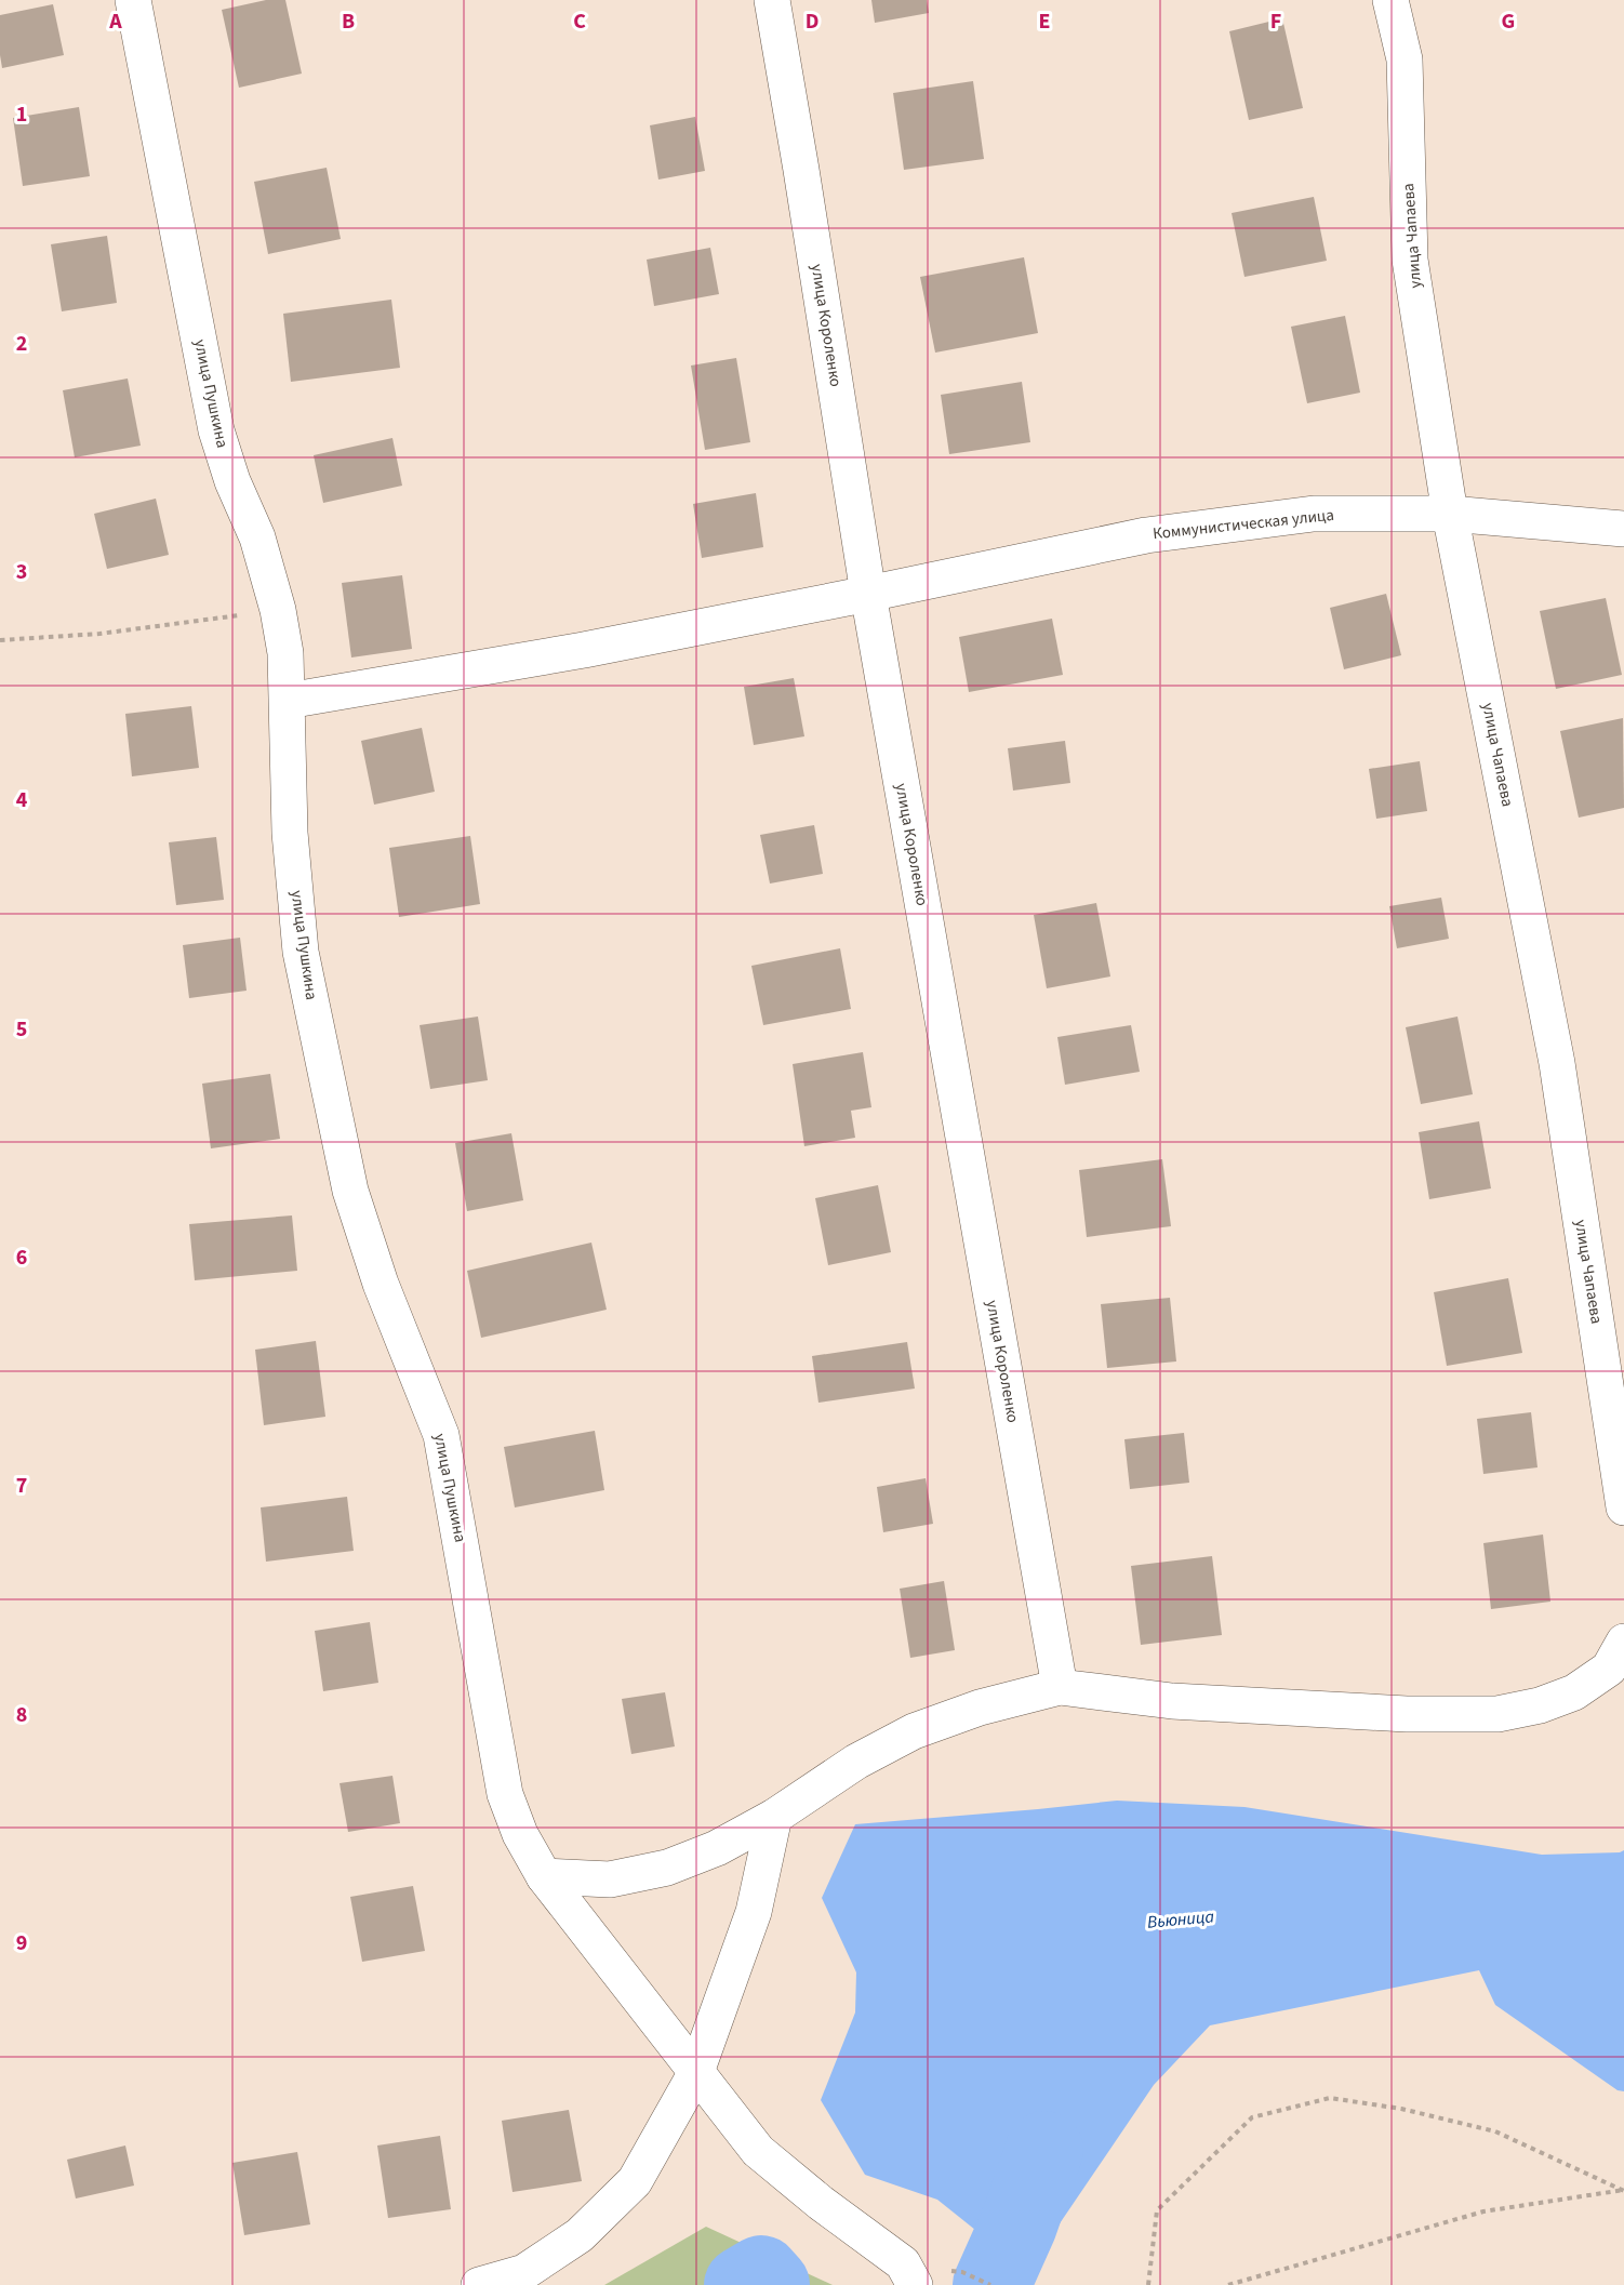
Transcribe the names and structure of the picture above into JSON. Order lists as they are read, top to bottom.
{
  "streets": {
    "street": [
      "улица Чапаева",
      "улица Короленко",
      "улица Пушкина",
      "Коммунистическая улица"
    ]
  },
  "crossings": [
    ["улица Чапаева", "Коммунистическая улица"],
    ["улица Короленко", "Коммунистическая улица"],
    ["улица Пушкина", "Коммунистическая улица"]
  ],
  "water": ["Вьюница"],
  "grid": {
    "columns": [
      "A",
      "B",
      "C",
      "D",
      "E",
      "F",
      "G"
    ],
    "rows": [
      "1",
      "2",
      "3",
      "4",
      "5",
      "6",
      "7",
      "8",
      "9"
    ]
  }
}
